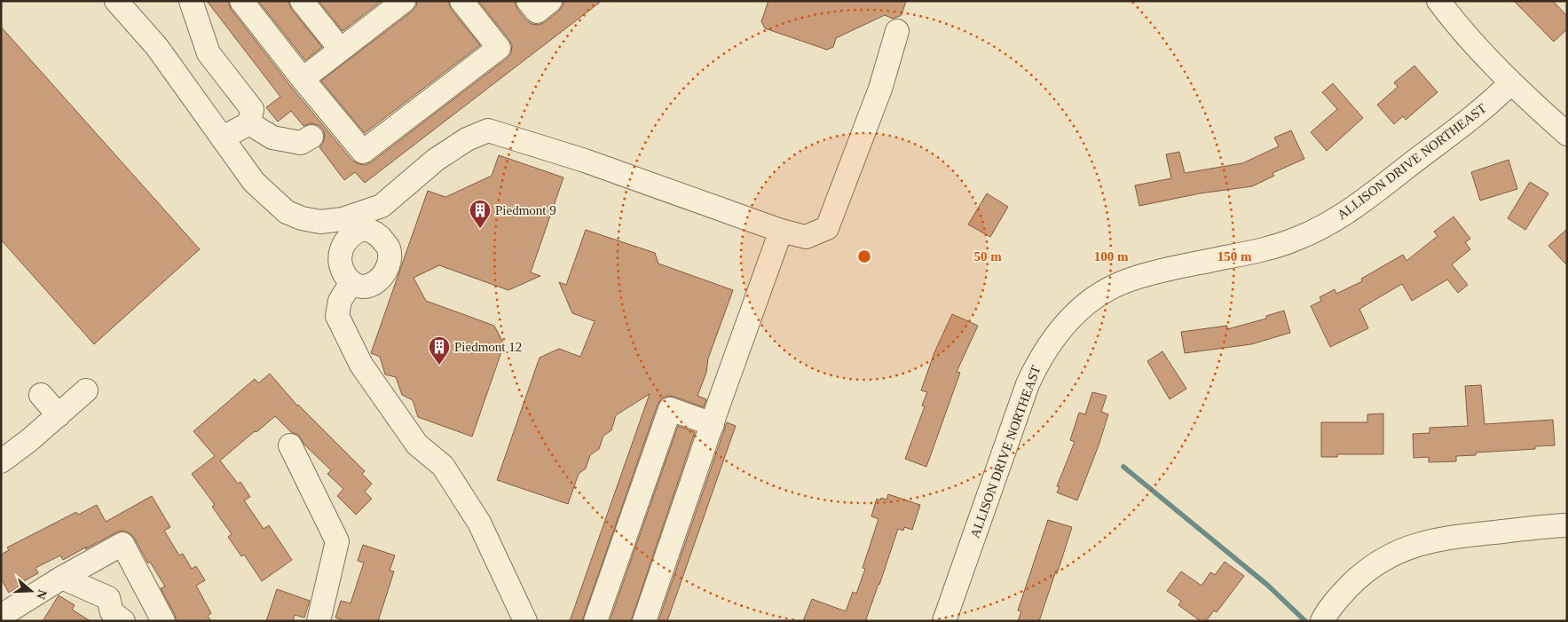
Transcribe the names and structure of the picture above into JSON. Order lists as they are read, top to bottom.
{
  "streets": {
    "street": ["ALLISON DRIVE NORTHEAST"]
  },
  "places": {
    "building": ["Piedmont 9", "Piedmont 12"]
  },
  "north": "right",
  "rings": ["50 m", "100 m", "150 m"]
}
